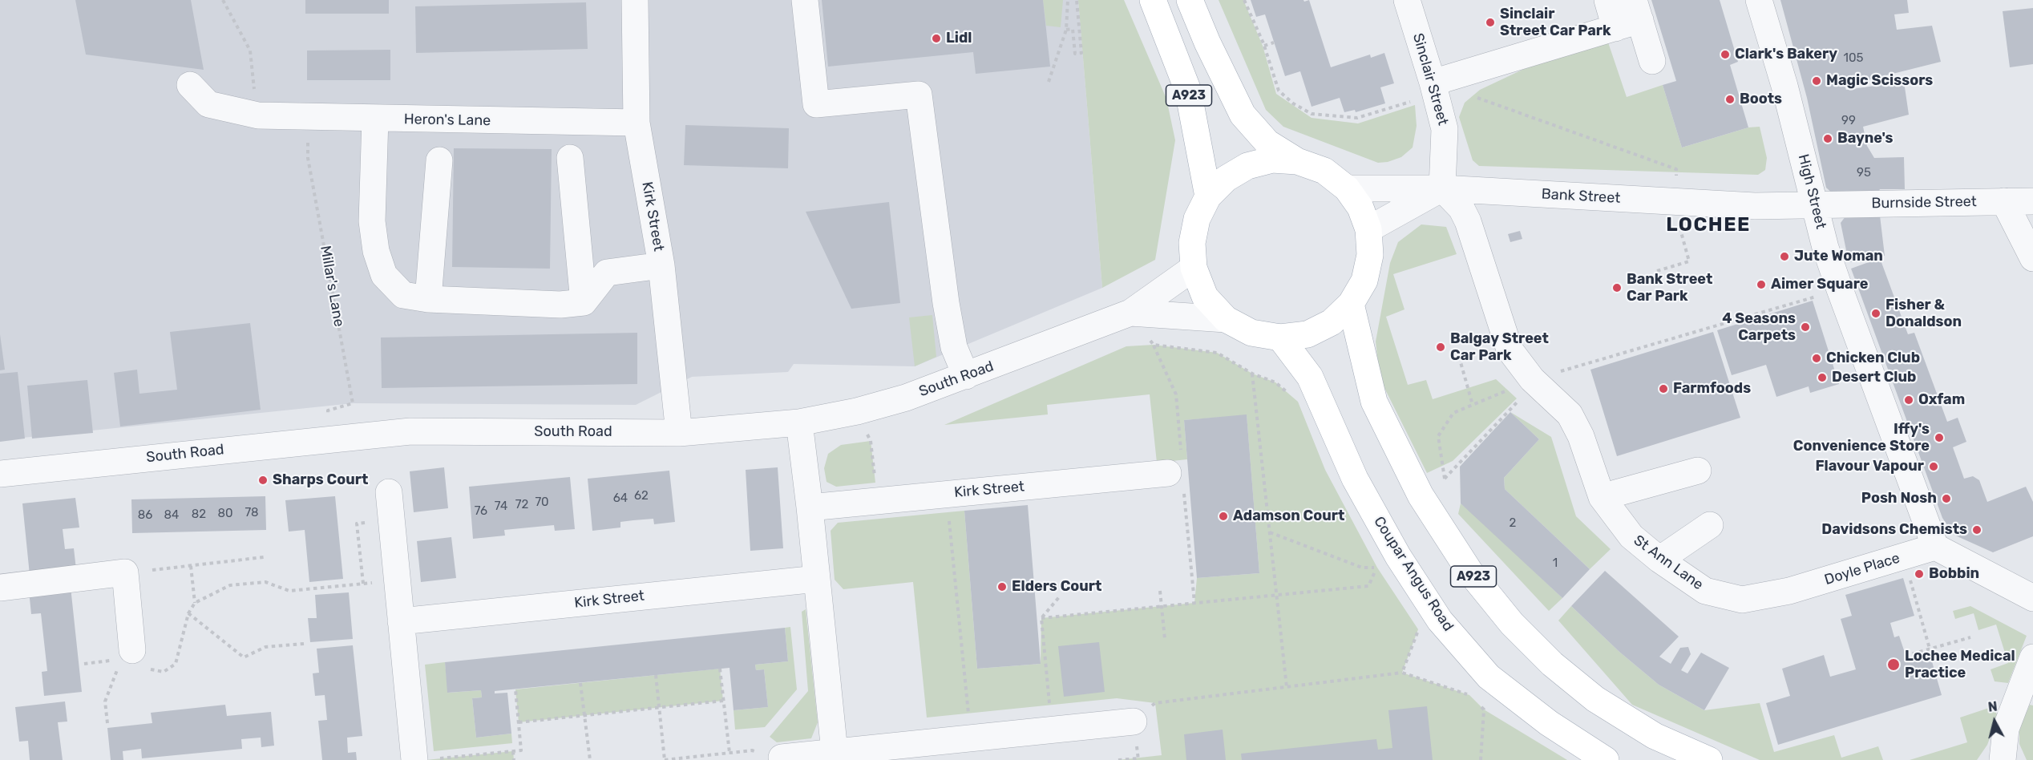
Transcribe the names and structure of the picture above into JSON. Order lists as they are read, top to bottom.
{
  "streets": {
    "main road": ["A923", "Coupar Angus Road"],
    "street": [
      "Sinclair Street",
      "Heron's Lane",
      "High Street",
      "Bank Street",
      "Burnside Street",
      "Kirk Street",
      "South Road",
      "St Ann Lane",
      "Doyle Place"
    ],
    "path": ["Millar's Lane"]
  },
  "crossings": [
    ["Sinclair Street", "Bank Street"],
    ["Sinclair Street", "St Ann Lane"],
    ["A923", "Bank Street"],
    ["A923", "South Road"],
    ["A923", "Coupar Angus Road"],
    ["Heron's Lane", "Kirk Street"],
    ["Heron's Lane", "Millar's Lane"],
    ["High Street", "Bank Street"],
    ["High Street", "Burnside Street"],
    ["High Street", "Doyle Place"],
    ["Bank Street", "Burnside Street"],
    ["Bank Street", "St Ann Lane"],
    ["Kirk Street", "South Road"],
    ["Millar's Lane", "South Road"],
    ["St Ann Lane", "Doyle Place"]
  ],
  "districts": ["LOCHEE"],
  "places": [
    "Sinclair Street Car Park",
    "Lidl",
    "Clark's Bakery",
    "Magic Scissors",
    "Boots",
    "Bayne's",
    "Jute Woman",
    "Aimer Square",
    "Bank Street Car Park",
    "Fisher & Donaldson",
    "4 Seasons Carpets",
    "Balgay Street Car Park",
    "Chicken Club",
    "Desert Club",
    "Farmfoods",
    "Oxfam",
    "Iffy's Convenience Store",
    "Flavour Vapour",
    "Sharps Court",
    "Posh Nosh",
    "Adamson Court",
    "Davidsons Chemists",
    "Bobbin",
    "Elders Court",
    "Lochee Medical Practice"
  ],
  "house_numbers": [
    "105",
    "99",
    "95",
    "62",
    "64",
    "70",
    "72",
    "74",
    "76",
    "78",
    "80",
    "82",
    "86",
    "84",
    "2",
    "1"
  ],
  "north": "top"
}
